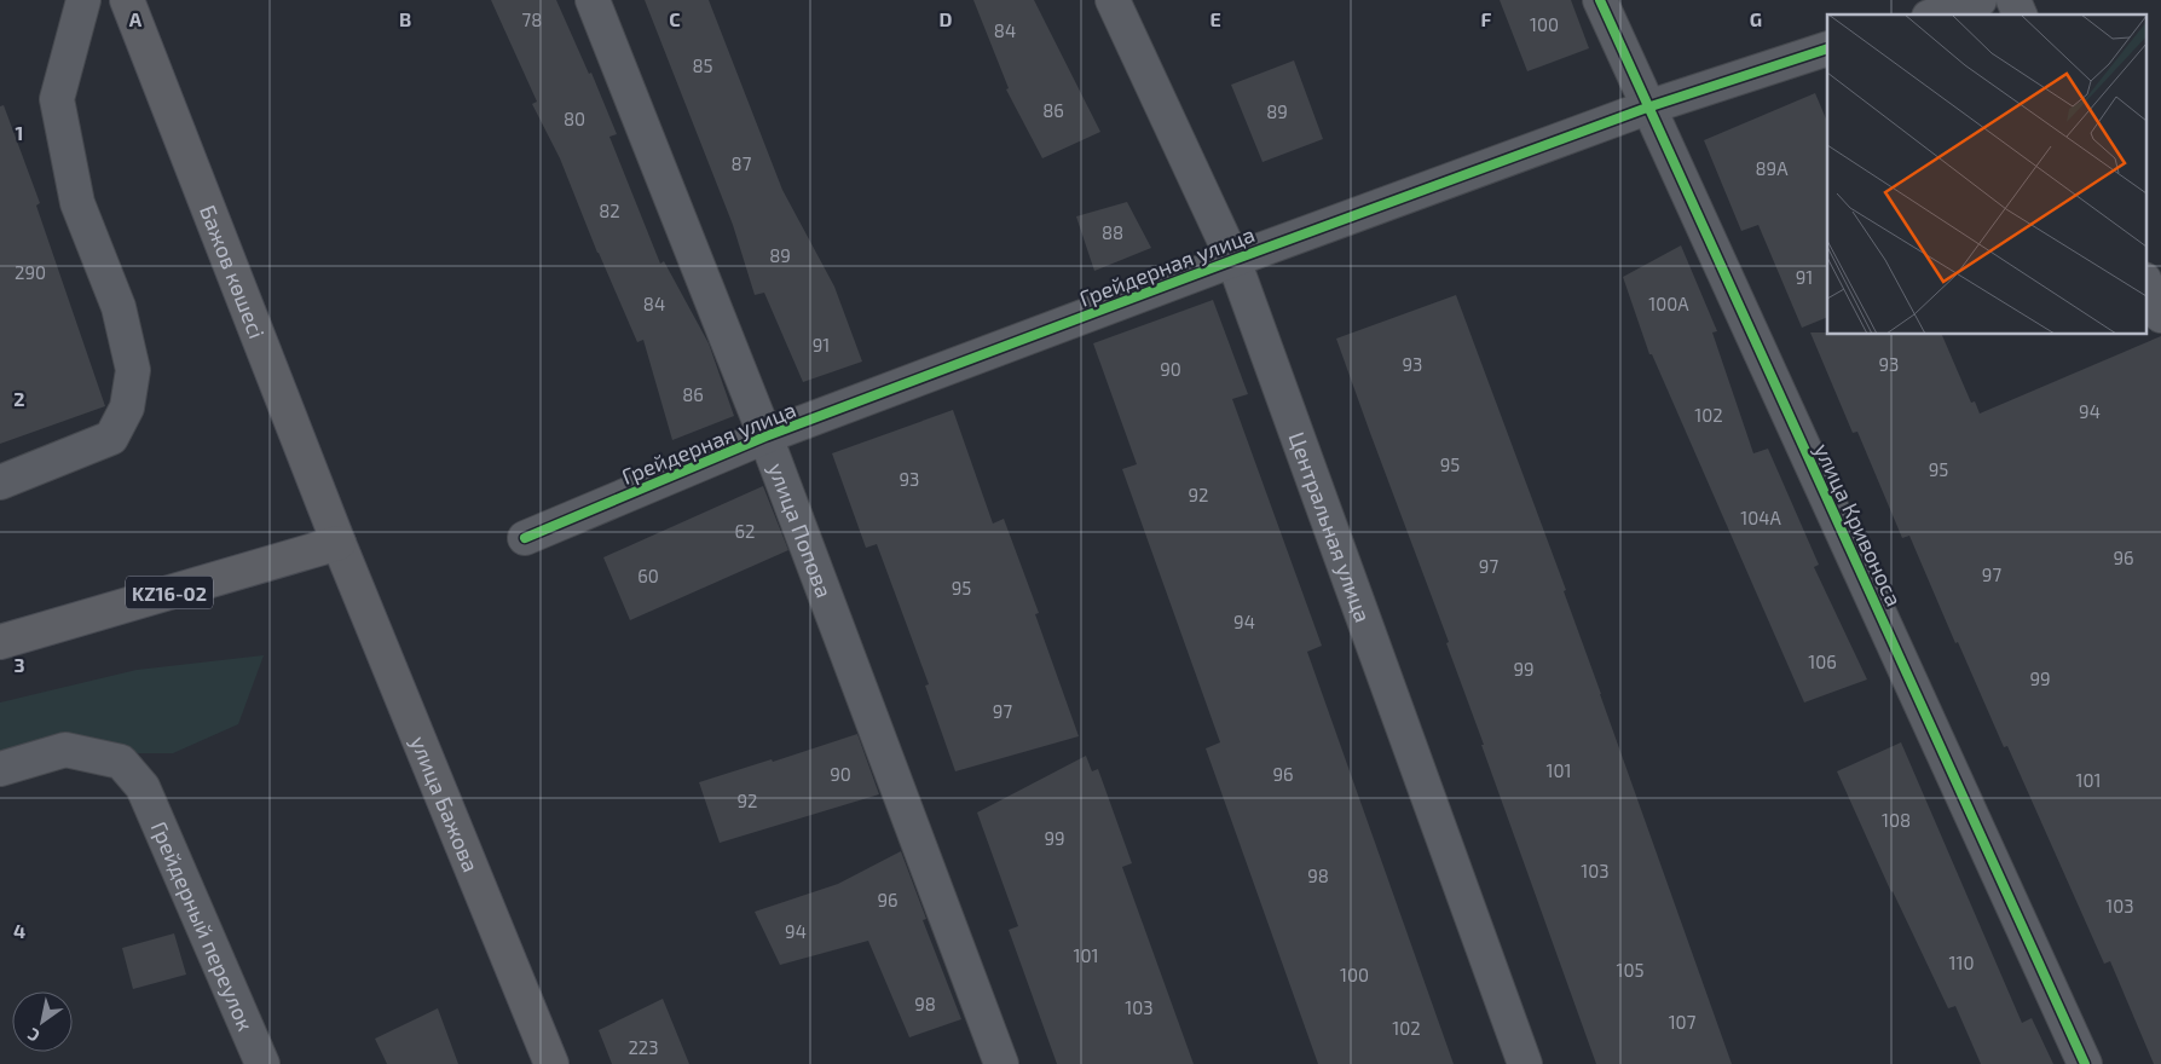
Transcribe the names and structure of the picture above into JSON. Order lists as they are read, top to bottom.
{
  "streets": {
    "main road": ["Бажов көшесі", "KZ16-02", "улица Бажова"],
    "street": [
      "Грейдерная улица",
      "улица Кривоноса",
      "Центральная улица",
      "улица Попова",
      "Грейдерный переулок"
    ]
  },
  "crossings": [
    ["Грейдерная улица", "улица Кривоноса"],
    ["Грейдерная улица", "Центральная улица"],
    ["Грейдерная улица", "улица Попова"],
    ["Бажов көшесі", "KZ16-02"],
    ["Бажов көшесі", "улица Бажова"],
    ["KZ16-02", "улица Бажова"]
  ],
  "house_numbers": [
    "78",
    "100",
    "84",
    "85",
    "86",
    "89",
    "80",
    "87",
    "89А",
    "82",
    "88",
    "89",
    "290",
    "91",
    "84",
    "100А",
    "91",
    "93",
    "93",
    "90",
    "86",
    "94",
    "102",
    "95",
    "95",
    "93",
    "92",
    "104А",
    "62",
    "96",
    "97",
    "97",
    "60",
    "95",
    "94",
    "106",
    "99",
    "99",
    "97",
    "101",
    "90",
    "96",
    "101",
    "92",
    "108",
    "99",
    "103",
    "98",
    "96",
    "103",
    "94",
    "101",
    "110",
    "105",
    "100",
    "98",
    "103",
    "107",
    "102",
    "223"
  ],
  "north": "bottom left",
  "grid": {
    "columns": [
      "A",
      "B",
      "C",
      "D",
      "E",
      "F",
      "G"
    ],
    "rows": [
      "1",
      "2",
      "3",
      "4"
    ]
  }
}
